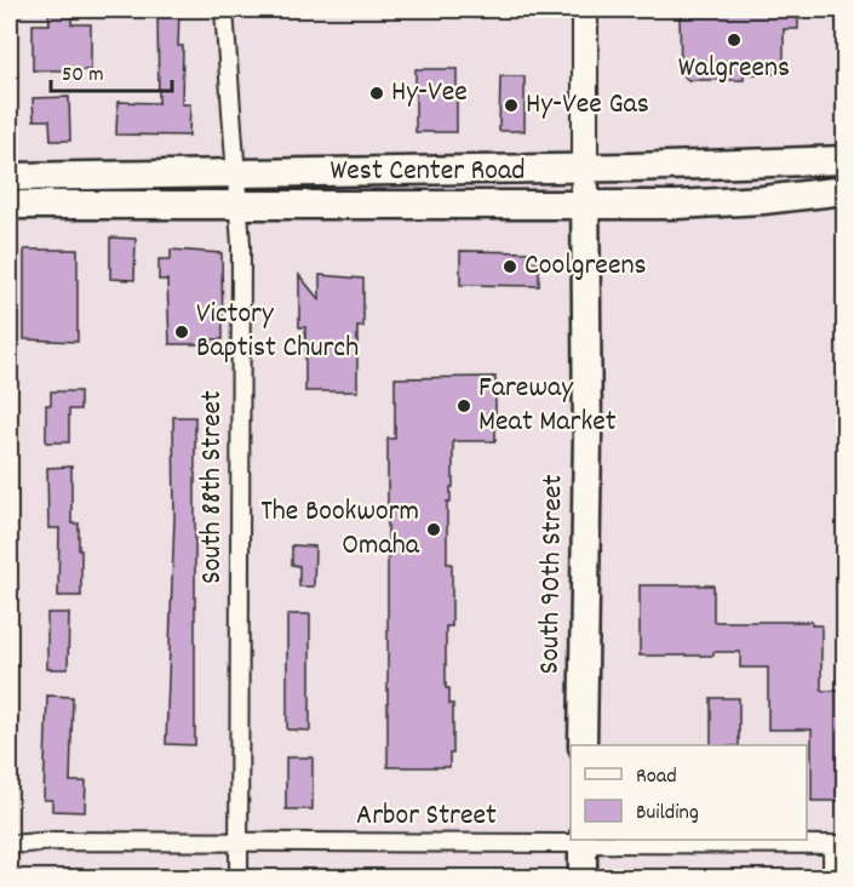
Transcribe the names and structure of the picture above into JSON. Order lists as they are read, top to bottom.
{
  "streets": {
    "main road": ["West Center Road", "South 90th Street"],
    "street": ["South 88th Street", "Arbor Street"]
  },
  "crossings": [
    ["West Center Road", "South 88th Street"],
    ["West Center Road", "South 90th Street"],
    ["South 88th Street", "Arbor Street"]
  ],
  "places": [
    "Walgreens",
    "Hy-Vee",
    "Hy-Vee Gas",
    "Coolgreens",
    "Victory Baptist Church",
    "Fareway Meat Market",
    "The Bookworm Omaha"
  ],
  "legend": ["Road", "Building"],
  "scale_bar": "50 m"
}
